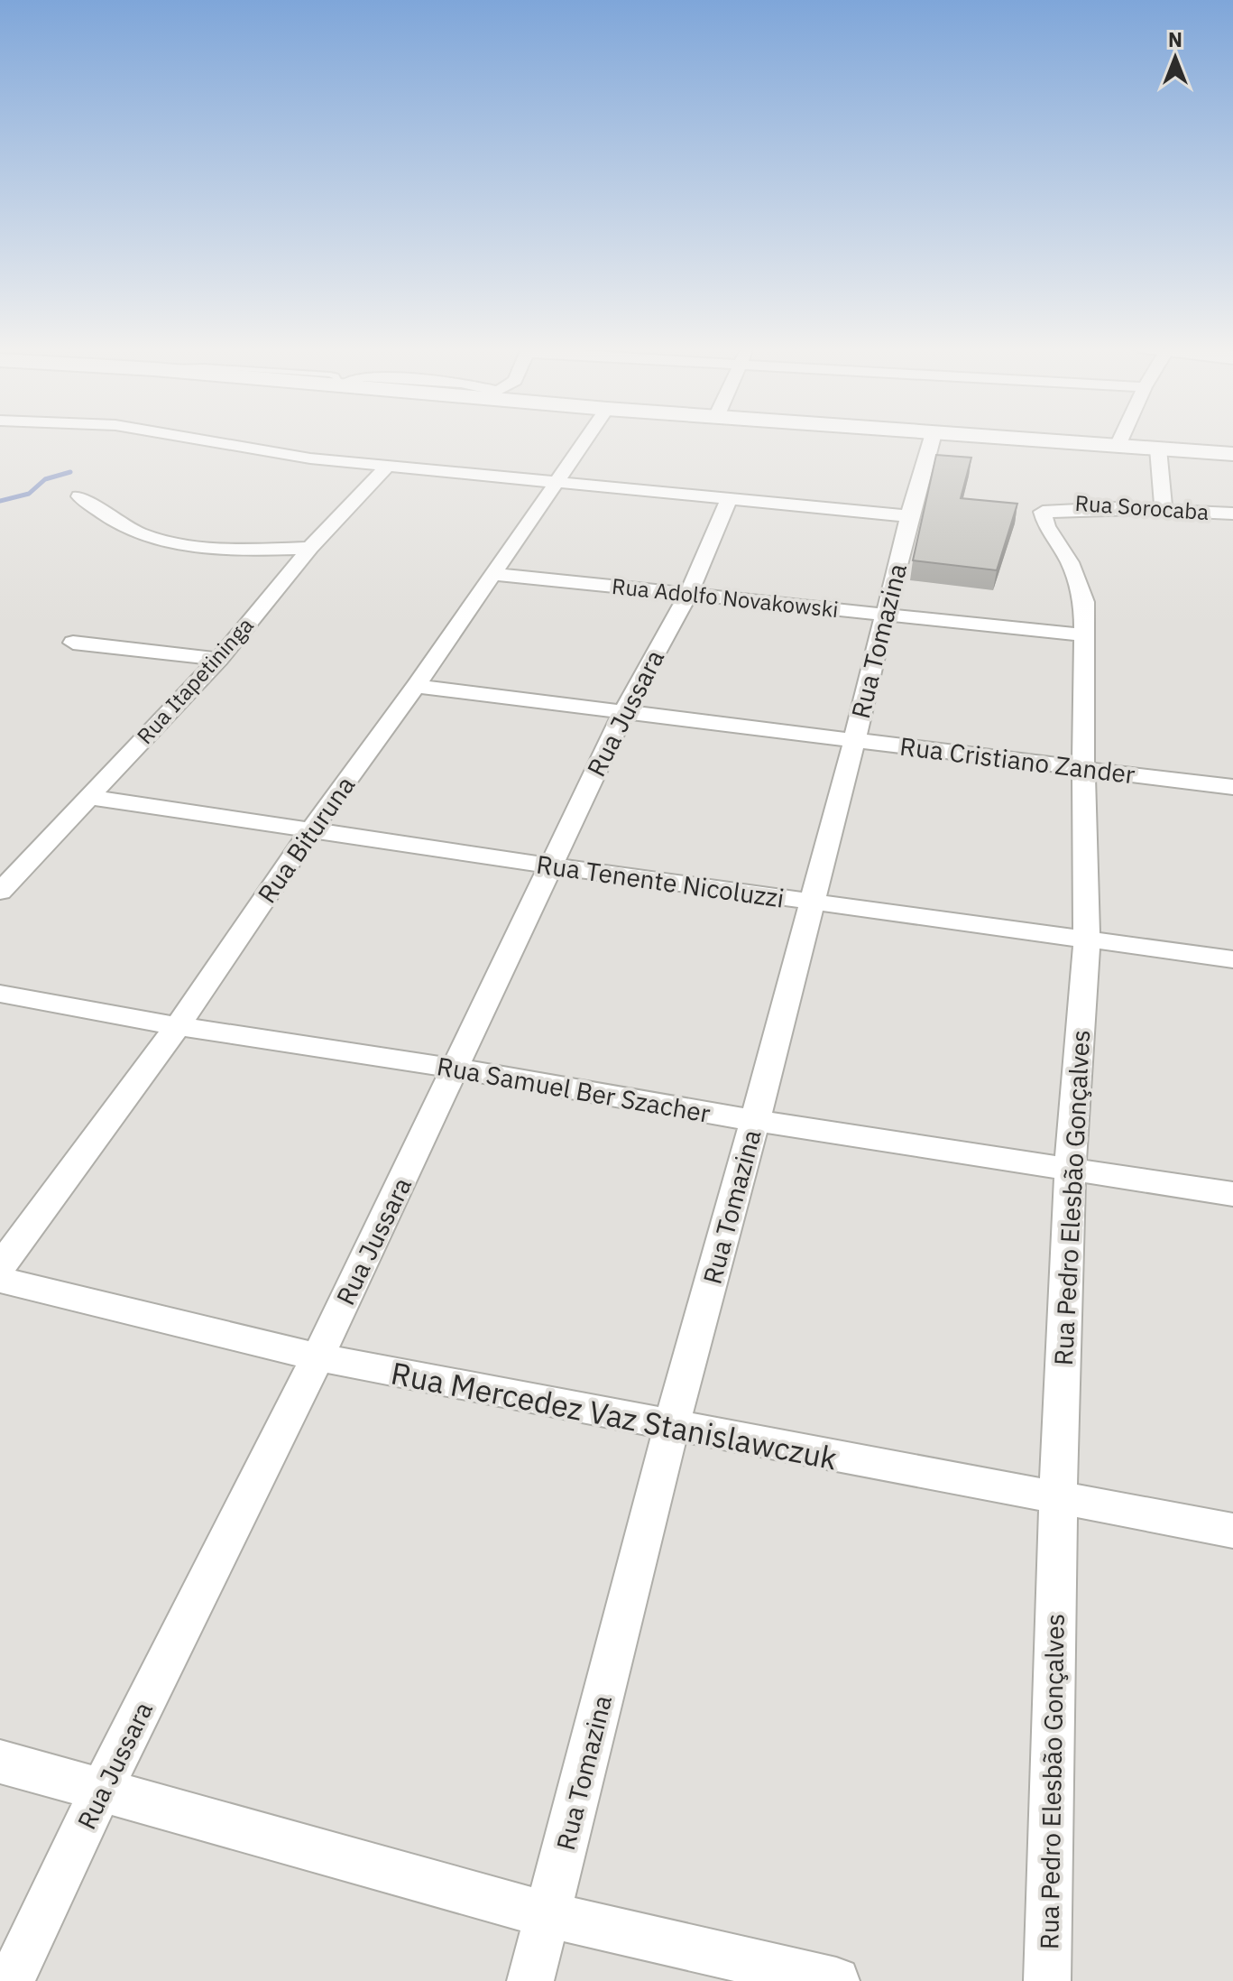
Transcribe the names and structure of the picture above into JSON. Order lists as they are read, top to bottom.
{
  "streets": {
    "street": [
      "Rua Sorocaba",
      "Rua Adolfo Novakowski",
      "Rua Tomazina",
      "Rua Itapetininga",
      "Rua Jussara",
      "Rua Cristiano Zander",
      "Rua Bituruna",
      "Rua Tenente Nicoluzzi",
      "Rua Samuel Ber Szacher",
      "Rua Pedro Elesbão Gonçalves",
      "Rua Mercedez Vaz Stanislawczuk"
    ]
  },
  "crossings": [
    ["Rua Sorocaba", "Rua Pedro Elesbão Gonçalves"],
    ["Rua Adolfo Novakowski", "Rua Tomazina"],
    ["Rua Adolfo Novakowski", "Rua Jussara"],
    ["Rua Adolfo Novakowski", "Rua Bituruna"],
    ["Rua Adolfo Novakowski", "Rua Pedro Elesbão Gonçalves"],
    ["Rua Tomazina", "Rua Cristiano Zander"],
    ["Rua Tomazina", "Rua Tenente Nicoluzzi"],
    ["Rua Tomazina", "Rua Samuel Ber Szacher"],
    ["Rua Tomazina", "Rua Mercedez Vaz Stanislawczuk"],
    ["Rua Itapetininga", "Rua Tenente Nicoluzzi"],
    ["Rua Jussara", "Rua Cristiano Zander"],
    ["Rua Jussara", "Rua Tenente Nicoluzzi"],
    ["Rua Jussara", "Rua Samuel Ber Szacher"],
    ["Rua Jussara", "Rua Mercedez Vaz Stanislawczuk"],
    ["Rua Cristiano Zander", "Rua Bituruna"],
    ["Rua Cristiano Zander", "Rua Pedro Elesbão Gonçalves"],
    ["Rua Bituruna", "Rua Tenente Nicoluzzi"],
    ["Rua Bituruna", "Rua Samuel Ber Szacher"],
    ["Rua Tenente Nicoluzzi", "Rua Pedro Elesbão Gonçalves"],
    ["Rua Samuel Ber Szacher", "Rua Pedro Elesbão Gonçalves"],
    ["Rua Pedro Elesbão Gonçalves", "Rua Mercedez Vaz Stanislawczuk"]
  ],
  "north": "top"
}
